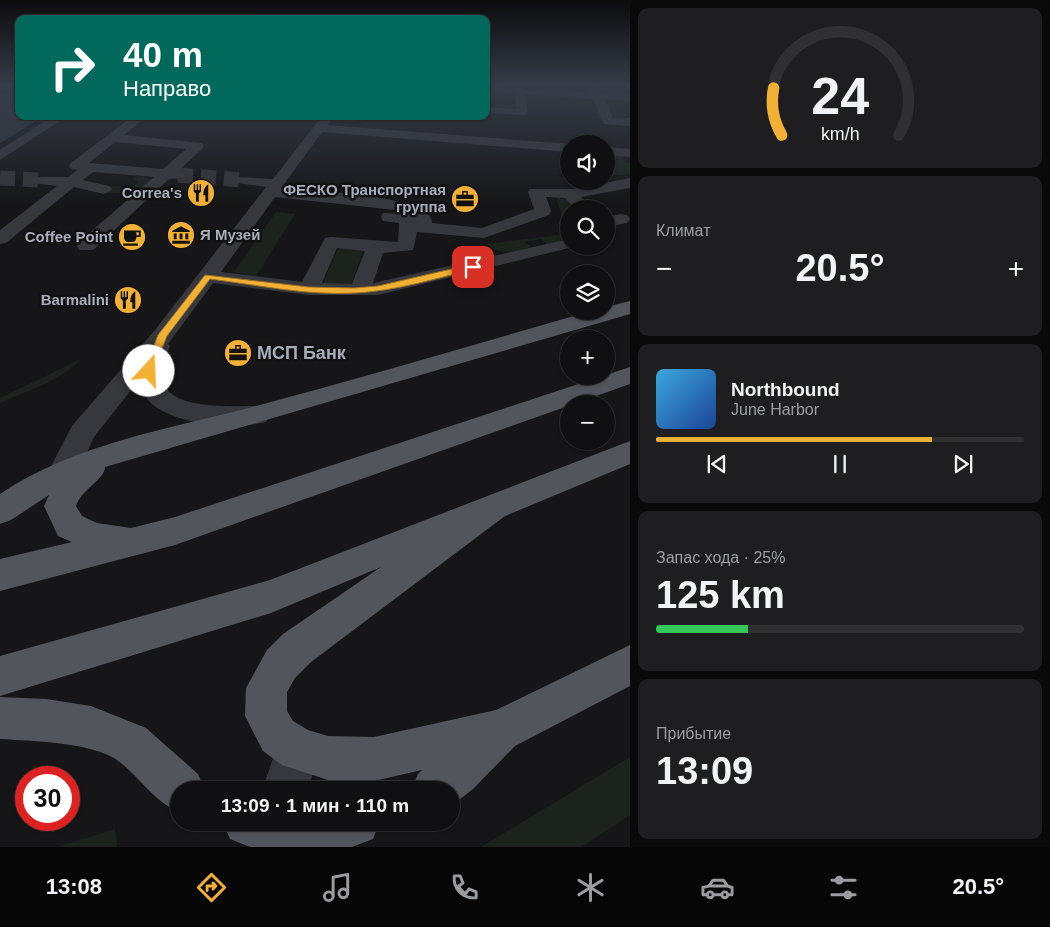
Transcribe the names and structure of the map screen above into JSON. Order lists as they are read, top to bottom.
{
  "places": {
    "restaurant": ["Correa's", "Barmalini"],
    "office": ["ФЕСКО Транспортная группа", "МСП Банк"],
    "museum": ["Я Музей"],
    "cafe": ["Coffee Point"]
  },
  "page": {
    "turn": ["40 m", "Направо"],
    "map_buttons": ["+", "−"],
    "tile": [
      "Климат",
      ["Запас хода · 25%", "125 km"],
      ["Прибытие", "13:09"]
    ],
    "heat": ["−", "20.5°", "+"],
    "song": ["Northbound", "June Harbor"],
    "limit": "30",
    "trip": "13:09 · 1 мин · 110 m",
    "tabs": ["13:08", "20.5°"],
    "gauge": ["24", "km/h"]
  }
}
